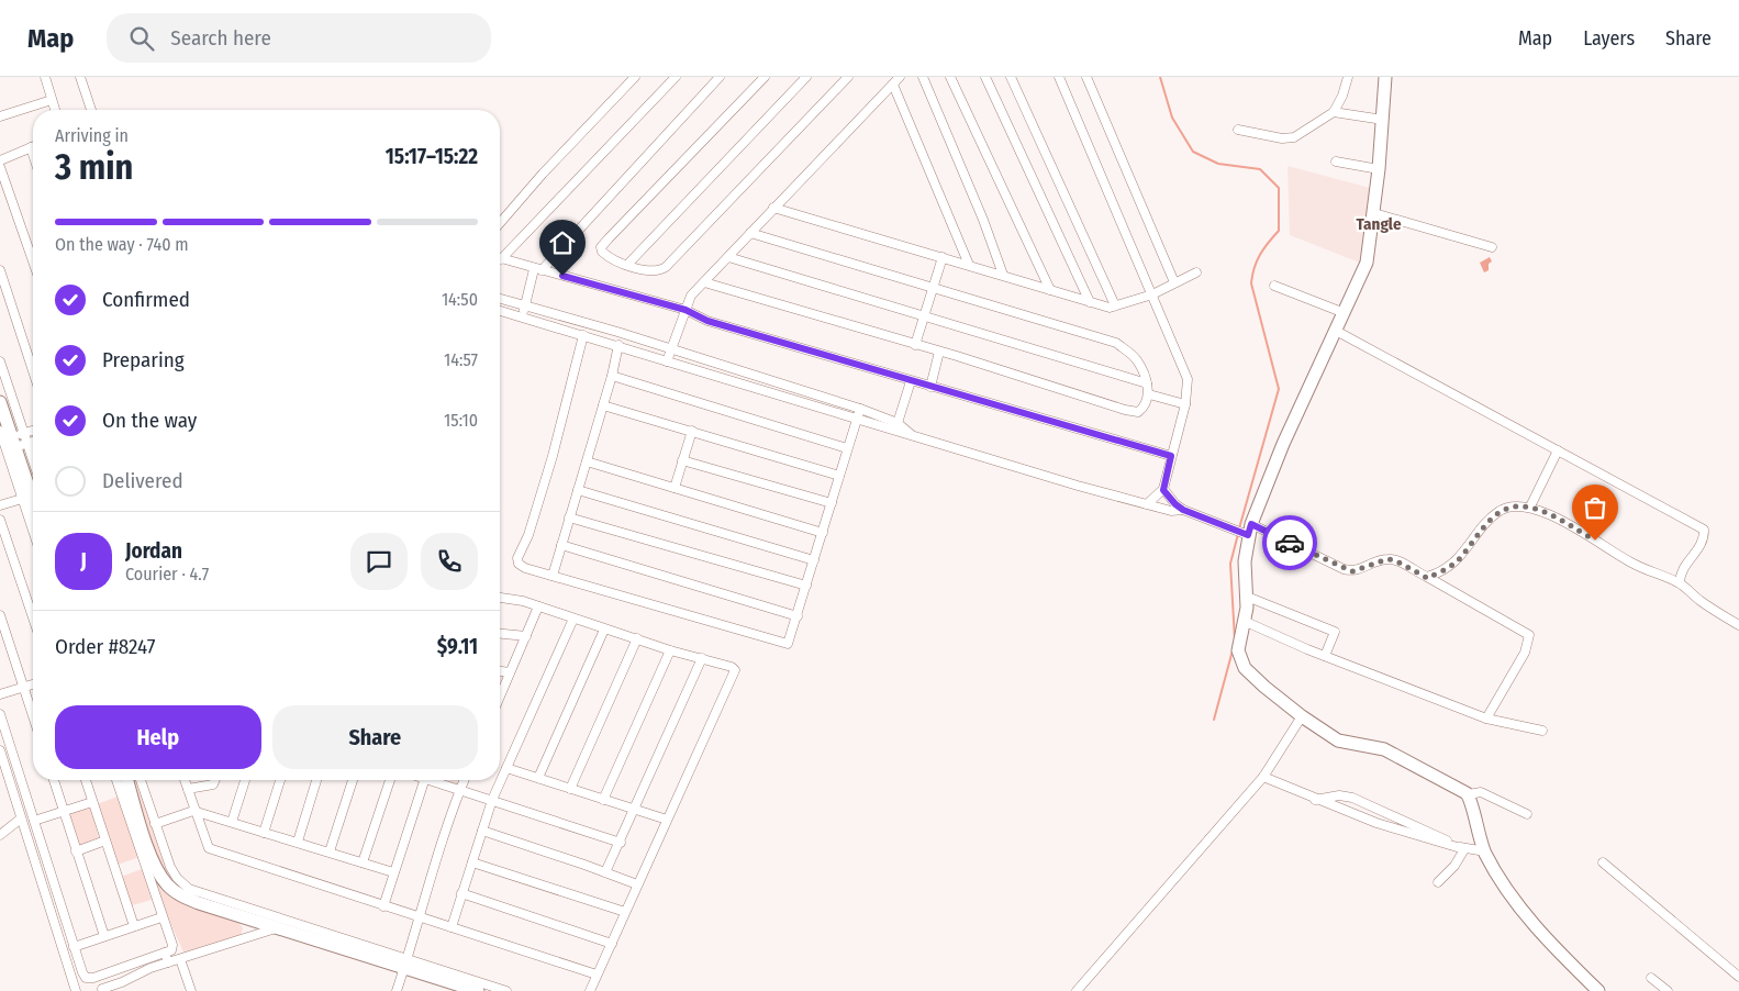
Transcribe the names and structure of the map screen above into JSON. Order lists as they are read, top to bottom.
{
  "districts": ["Tangle"],
  "page": {
    "header": "Map",
    "search": "Search here",
    "nav": ["Map", "Layers", "Share"],
    "heading": ["3 min", "Arriving in", "15:17–15:22"],
    "panel": [
      "Jordan",
      "Courier · 4.7",
      "Order #8247",
      "$9.11"
    ],
    "bar": "On the way · 740 m",
    "list": [
      ["Confirmed", "14:50"],
      ["Preparing", "14:57"],
      ["On the way", "15:10"],
      "Delivered"
    ],
    "round": "J",
    "buttons": ["Help", "Share"]
  }
}
